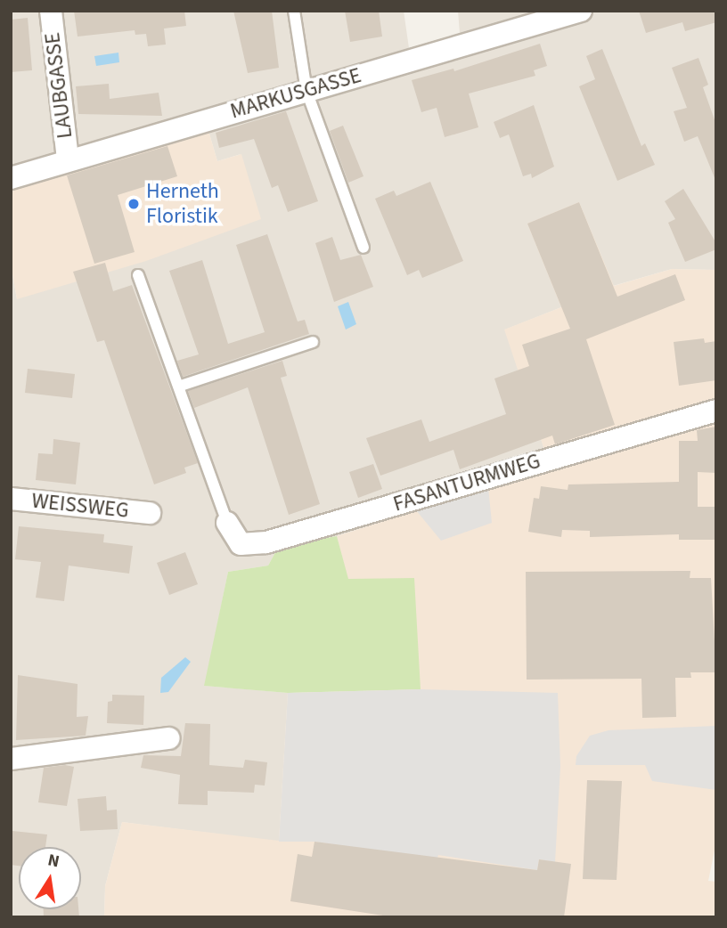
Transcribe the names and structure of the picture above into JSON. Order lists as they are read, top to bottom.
{
  "streets": {
    "street": [
      "LAUBGASSE",
      "MARKUSGASSE",
      "FASANTURMWEG",
      "WEISSWEG"
    ]
  },
  "crossings": [
    ["LAUBGASSE", "MARKUSGASSE"]
  ],
  "places": ["Herneth Floristik"],
  "north": "top"
}
